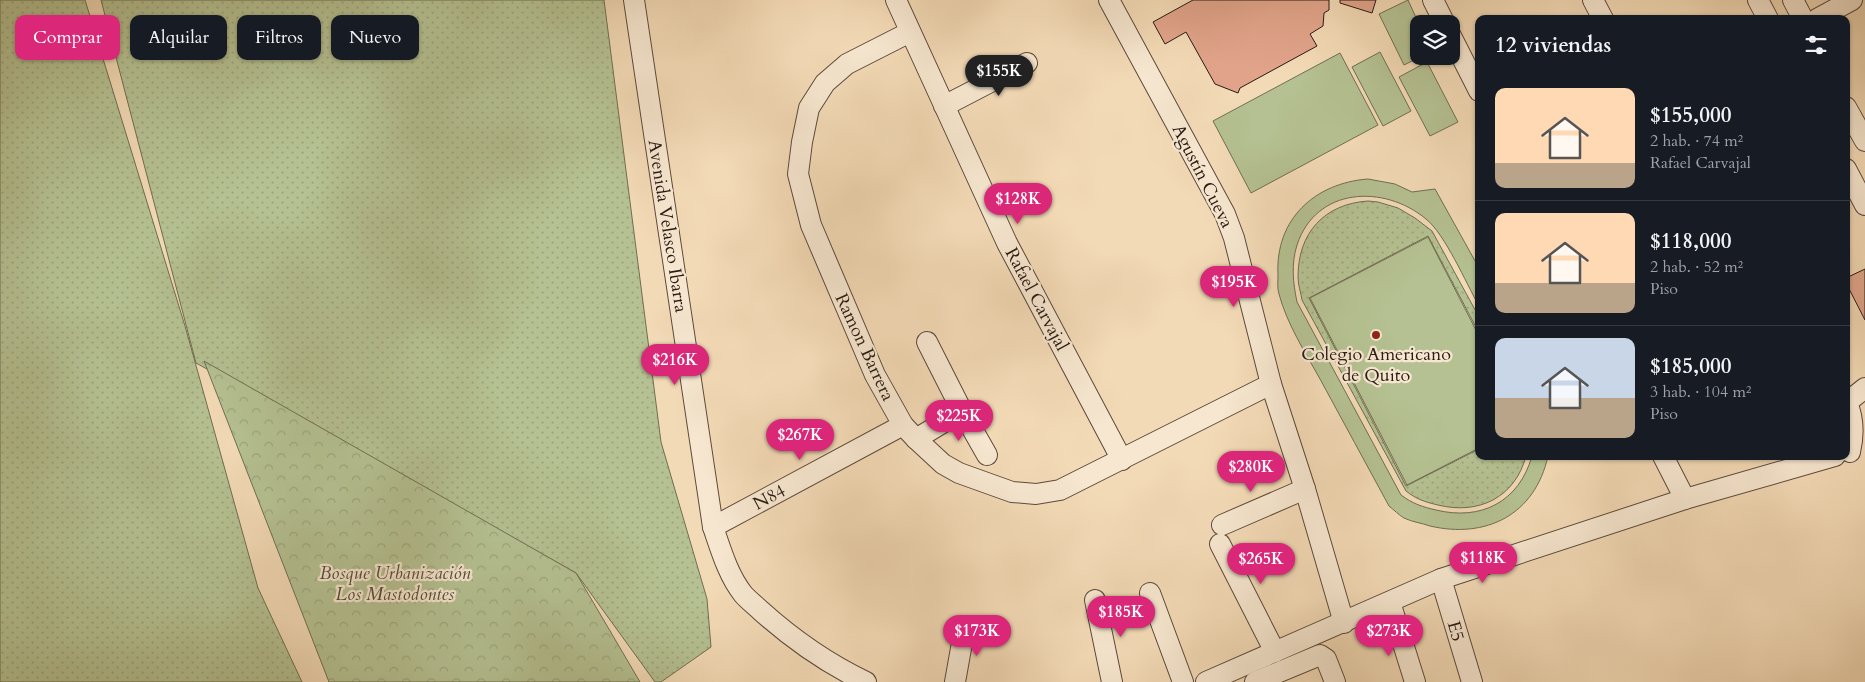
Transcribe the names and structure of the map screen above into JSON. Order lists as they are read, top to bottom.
{
  "streets": {
    "street": [
      "Agustín Cueva",
      "Avenida Velasco Ibarra",
      "Rafael Carvajal",
      "Ramon Barrera",
      "N84",
      "E5"
    ]
  },
  "crossings": [
    ["Agustín Cueva", "Ramon Barrera"],
    ["Avenida Velasco Ibarra", "N84"],
    ["Rafael Carvajal", "Ramon Barrera"],
    ["Ramon Barrera", "N84"]
  ],
  "parks": ["Bosque Urbanización Los Mastodontes"],
  "places": ["Colegio Americano de Quito"],
  "page": {
    "chip": [
      "Comprar",
      "Alquilar",
      "Filtros",
      "Nuevo"
    ],
    "heading": "12 viviendas",
    "price": [
      "$155K",
      "$128K",
      "$195K",
      "$216K",
      "$225K",
      "$267K",
      "$280K",
      "$118K",
      "$265K",
      "$185K",
      "$173K",
      "$273K"
    ],
    "list": [
      {
        "name": "$155,000",
        "note": "2 hab. · 74 m² · Rafael Carvajal"
      },
      {
        "name": "$118,000",
        "note": "2 hab. · 52 m² · Piso"
      },
      {
        "name": "$185,000",
        "note": "3 hab. · 104 m² · Piso"
      }
    ]
  }
}
